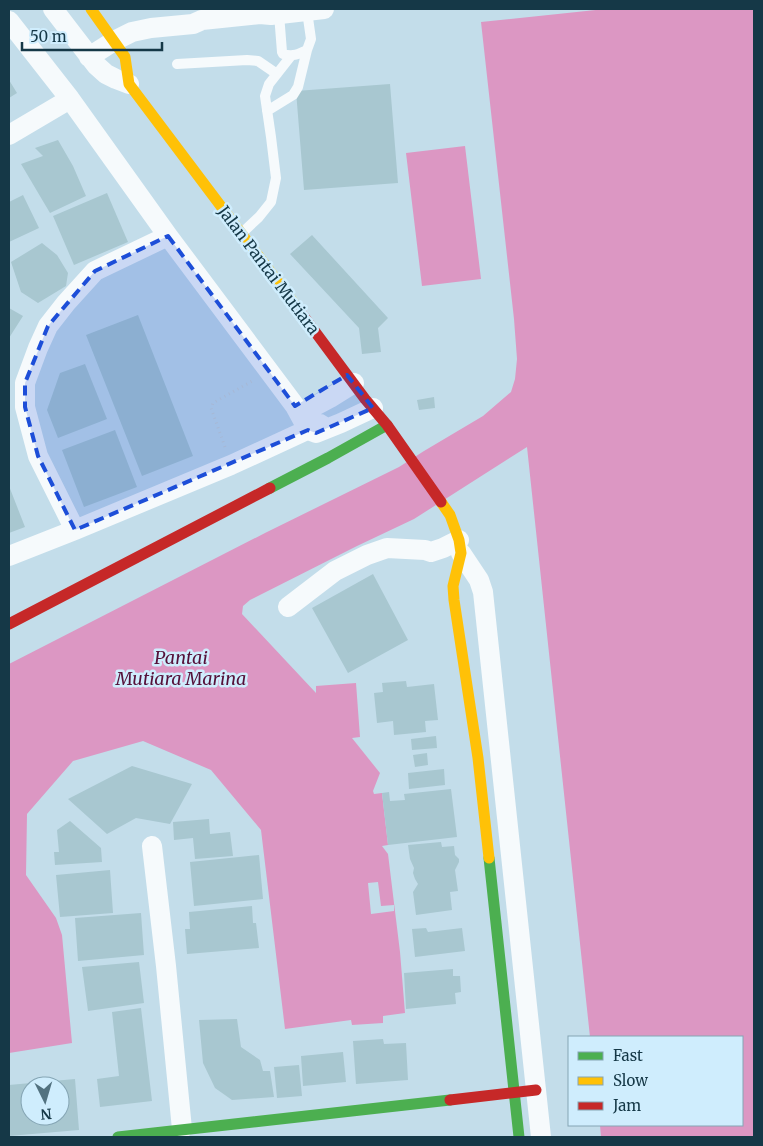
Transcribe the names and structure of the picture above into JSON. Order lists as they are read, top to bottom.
{
  "streets": {
    "street": ["Jalan Pantai Mutiara"]
  },
  "water": ["Pantai Mutiara Marina"],
  "legend": ["Fast", "Slow", "Jam"],
  "scale_bar": "50 m",
  "north": "bottom"
}
